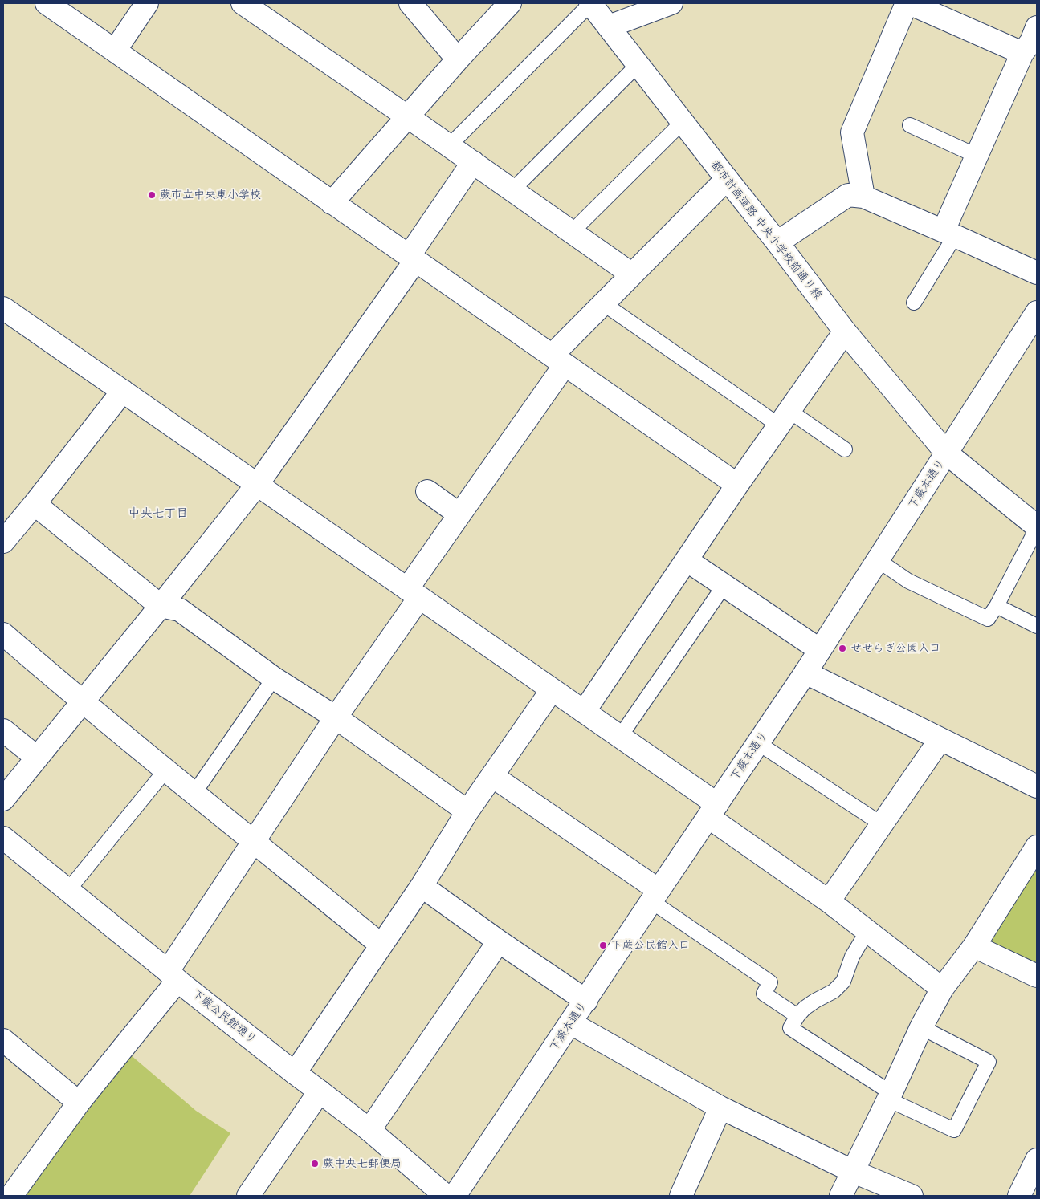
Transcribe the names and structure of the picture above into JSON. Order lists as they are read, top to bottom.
{
  "streets": {
    "street": ["都市計画道路 中央小学校前通り線", "下蕨本通り", "下蕨公民館通り"]
  },
  "crossings": [
    ["都市計画道路 中央小学校前通り線", "下蕨本通り"]
  ],
  "districts": ["中央七丁目"],
  "places": [
    "蕨市立中央東小学校",
    "せせらぎ公園入口",
    "下蕨公民館入口",
    "蕨中央七郵便局"
  ]
}
